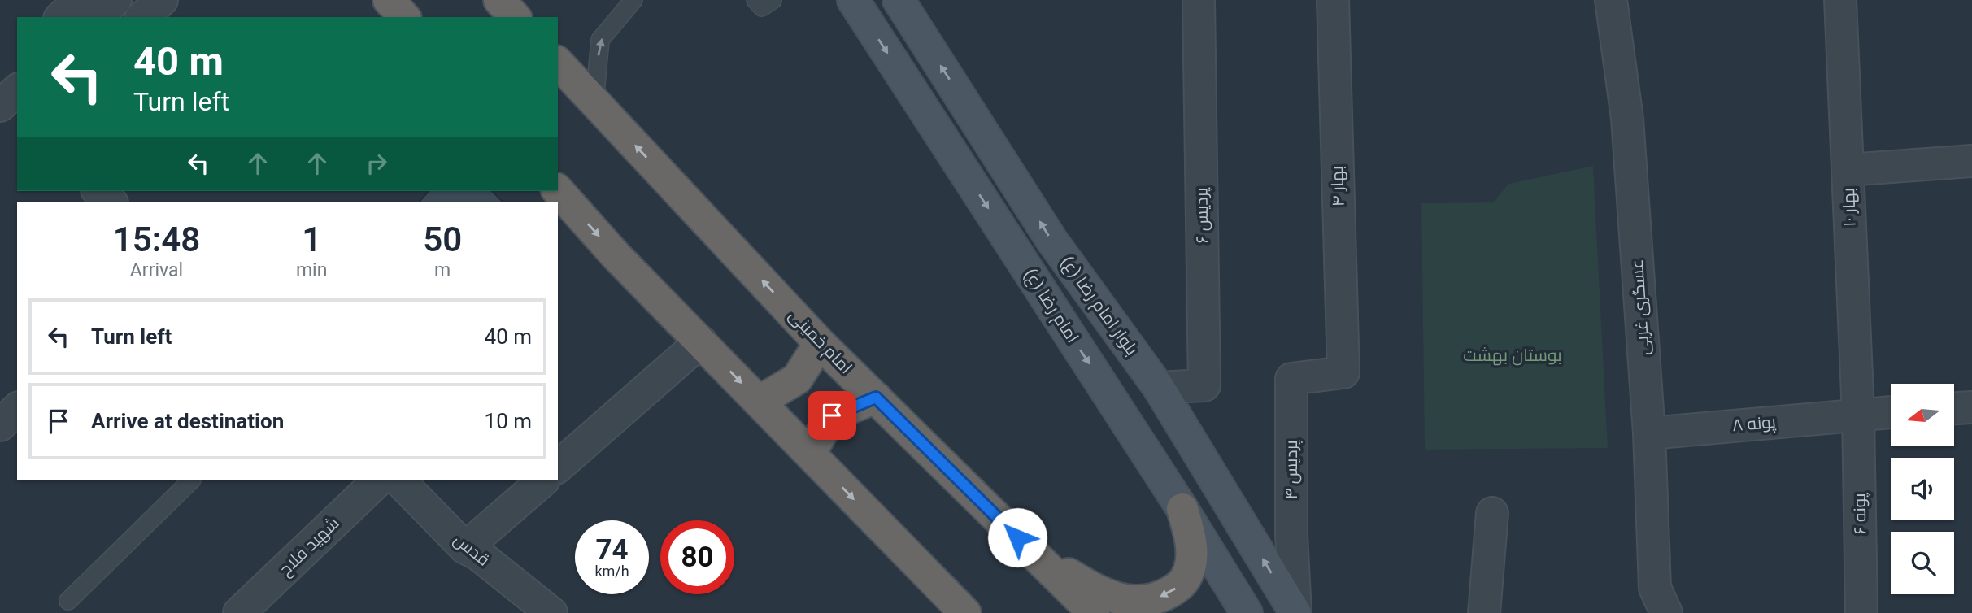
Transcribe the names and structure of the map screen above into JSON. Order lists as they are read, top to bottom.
{
  "streets": {
    "highway": ["امام خمینی"],
    "main road": ["امام رضا (ع)", "بلوار امام رضا (ع)"],
    "street": [
      "بهار ۴",
      "بهار ۱۰",
      "پردیس ۶",
      "عسگری غربی",
      "پونه ۸",
      "پردیس ۴",
      "پونه ۶",
      "شهید فلاح",
      "قدس"
    ]
  },
  "crossings": [
    ["بهار ۴", "پردیس ۴"],
    ["بهار ۱۰", "پونه ۸"],
    ["بهار ۱۰", "پونه ۶"],
    ["پردیس ۶", "بلوار امام رضا (ع)"],
    ["بلوار امام رضا (ع)", "پردیس ۴"],
    ["عسگری غربی", "پونه ۸"],
    ["پونه ۸", "پونه ۶"]
  ],
  "one_way": ["امام رضا (ع)", "بلوار امام رضا (ع)"],
  "parks": ["بوستان بهشت"],
  "north": "left",
  "page": {
    "turn": ["40 m", "Turn left"],
    "eta": [
      "15:48",
      "Arrival",
      "1",
      "min",
      "50",
      "m"
    ],
    "list": [
      {
        "name": "Turn left",
        "value": "40 m"
      },
      {
        "name": "Arrive at destination",
        "value": "10 m"
      }
    ],
    "speed": "74 km/h",
    "limit": "80"
  }
}
